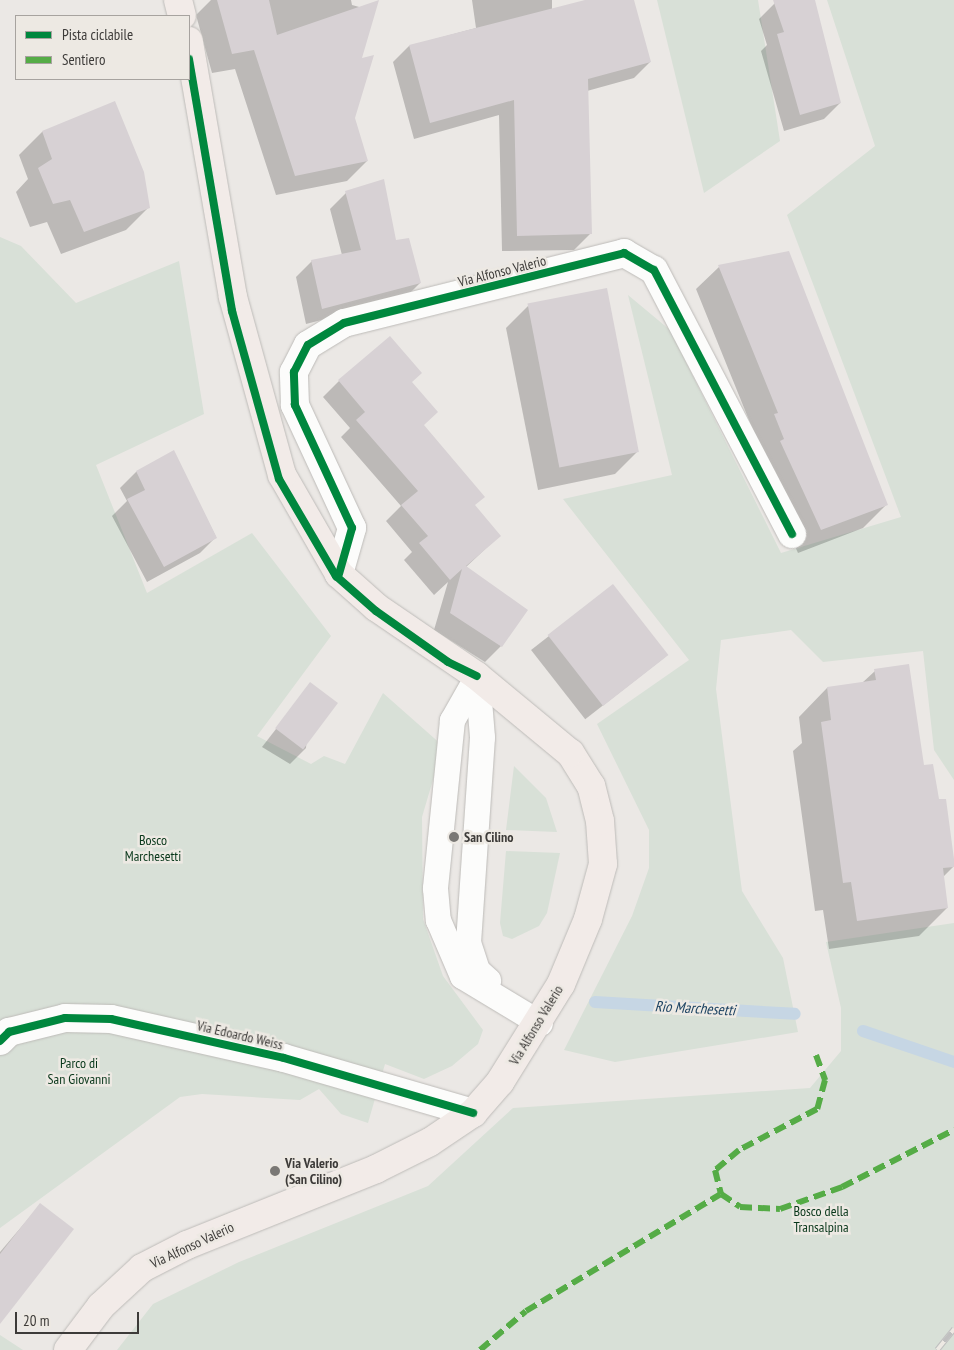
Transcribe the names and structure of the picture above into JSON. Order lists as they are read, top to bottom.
{
  "streets": {
    "main road": ["Via Alfonso Valerio"],
    "street": ["Via Edoardo Weiss"]
  },
  "crossings": [
    ["Via Alfonso Valerio", "Via Edoardo Weiss"]
  ],
  "water": ["Rio Marchesetti"],
  "parks": ["Bosco Marchesetti", "Parco di San Giovanni", "Bosco della Transalpina"],
  "places": ["San Cilino", "Via Valerio (San Cilino)"],
  "legend": ["Pista ciclabile", "Sentiero"],
  "scale_bar": "20 m"
}
